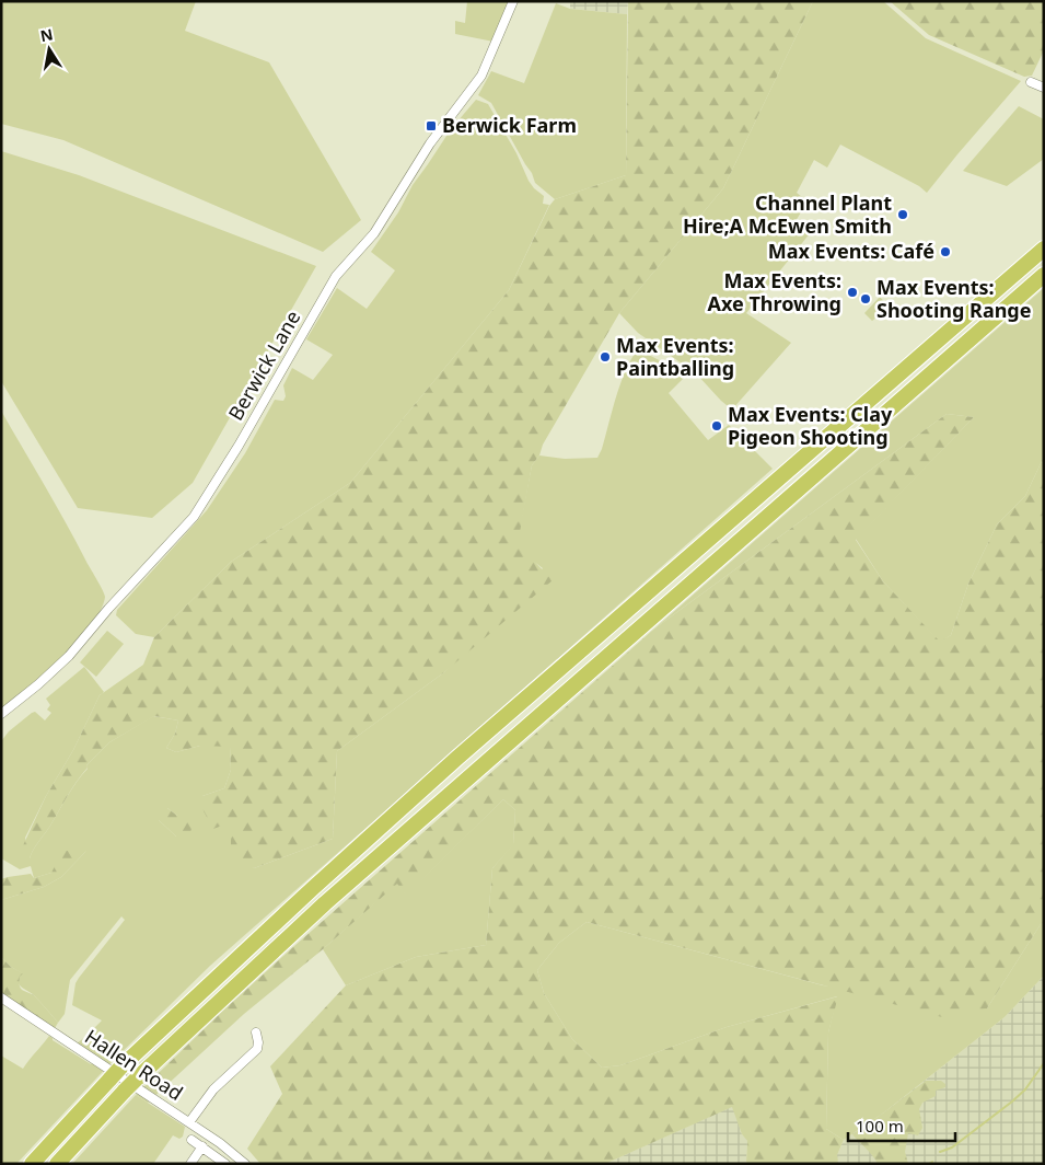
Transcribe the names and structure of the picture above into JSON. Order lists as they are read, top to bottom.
{
  "streets": {
    "street": ["Berwick Lane", "Hallen Road"]
  },
  "places": {
    "transit": ["Berwick Farm"],
    "other": [
      "Channel Plant Hire;A McEwen Smith",
      "Max Events: Café",
      "Max Events: Axe Throwing",
      "Max Events: Shooting Range",
      "Max Events: Paintballing",
      "Max Events: Clay Pigeon Shooting"
    ]
  },
  "scale_bar": "100 m",
  "north": "top"
}
